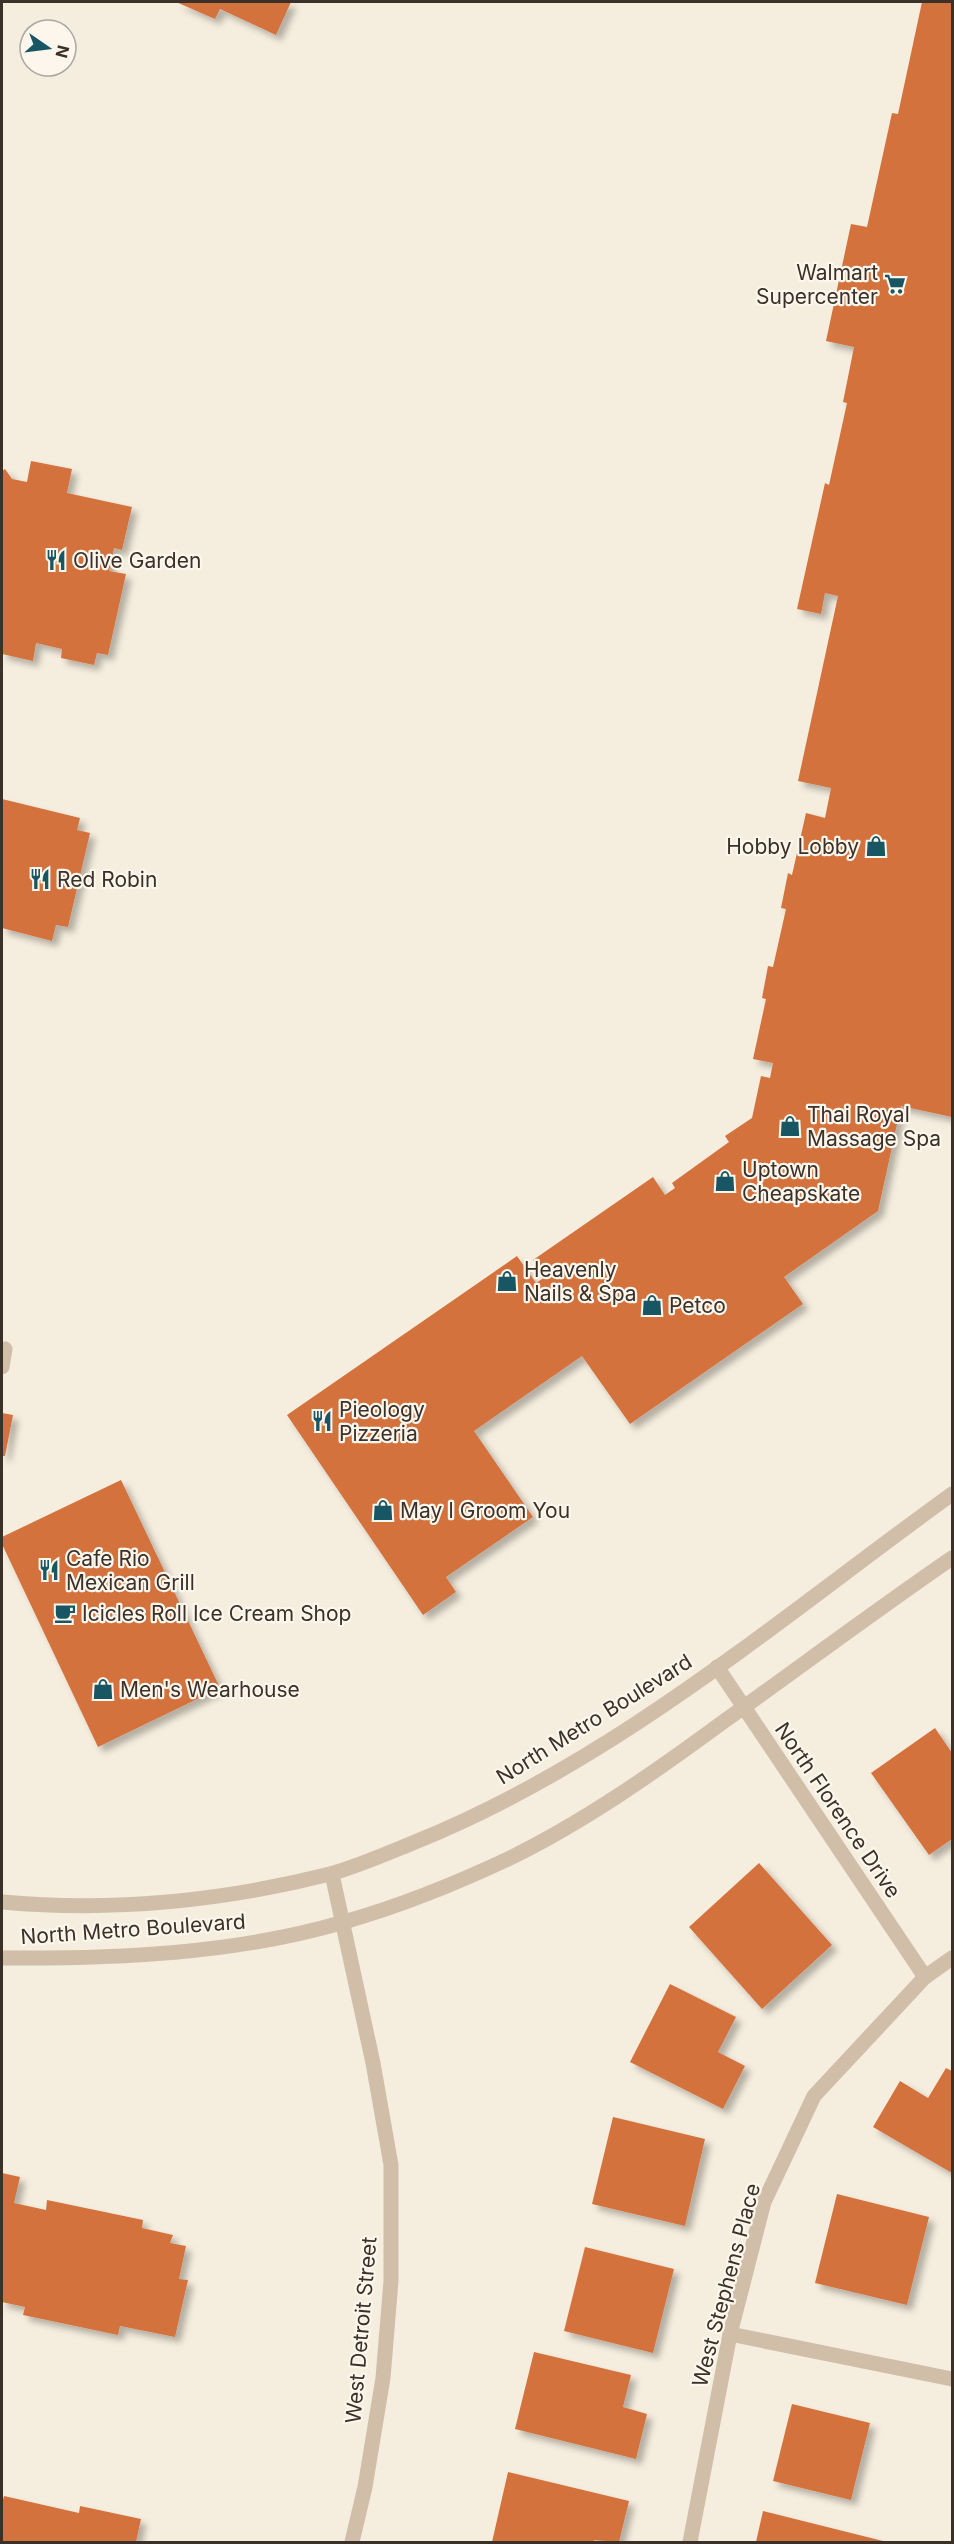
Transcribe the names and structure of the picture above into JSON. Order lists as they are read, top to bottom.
{
  "streets": {
    "street": [
      "North Metro Boulevard",
      "North Florence Drive",
      "West Stephens Place",
      "West Detroit Street"
    ]
  },
  "crossings": [
    ["North Metro Boulevard", "North Florence Drive"],
    ["North Metro Boulevard", "West Detroit Street"],
    ["North Florence Drive", "West Stephens Place"]
  ],
  "places": {
    "supermarket": ["Walmart Supercenter"],
    "restaurant": [
      "Olive Garden",
      "Red Robin",
      "Pieology Pizzeria",
      "Cafe Rio Mexican Grill"
    ],
    "shop": [
      "Hobby Lobby",
      "Thai Royal Massage Spa",
      "Uptown Cheapskate",
      "Heavenly Nails & Spa",
      "Petco",
      "May I Groom You",
      "Men's Wearhouse"
    ],
    "cafe": ["Icicles Roll Ice Cream Shop"]
  },
  "north": "right"
}
